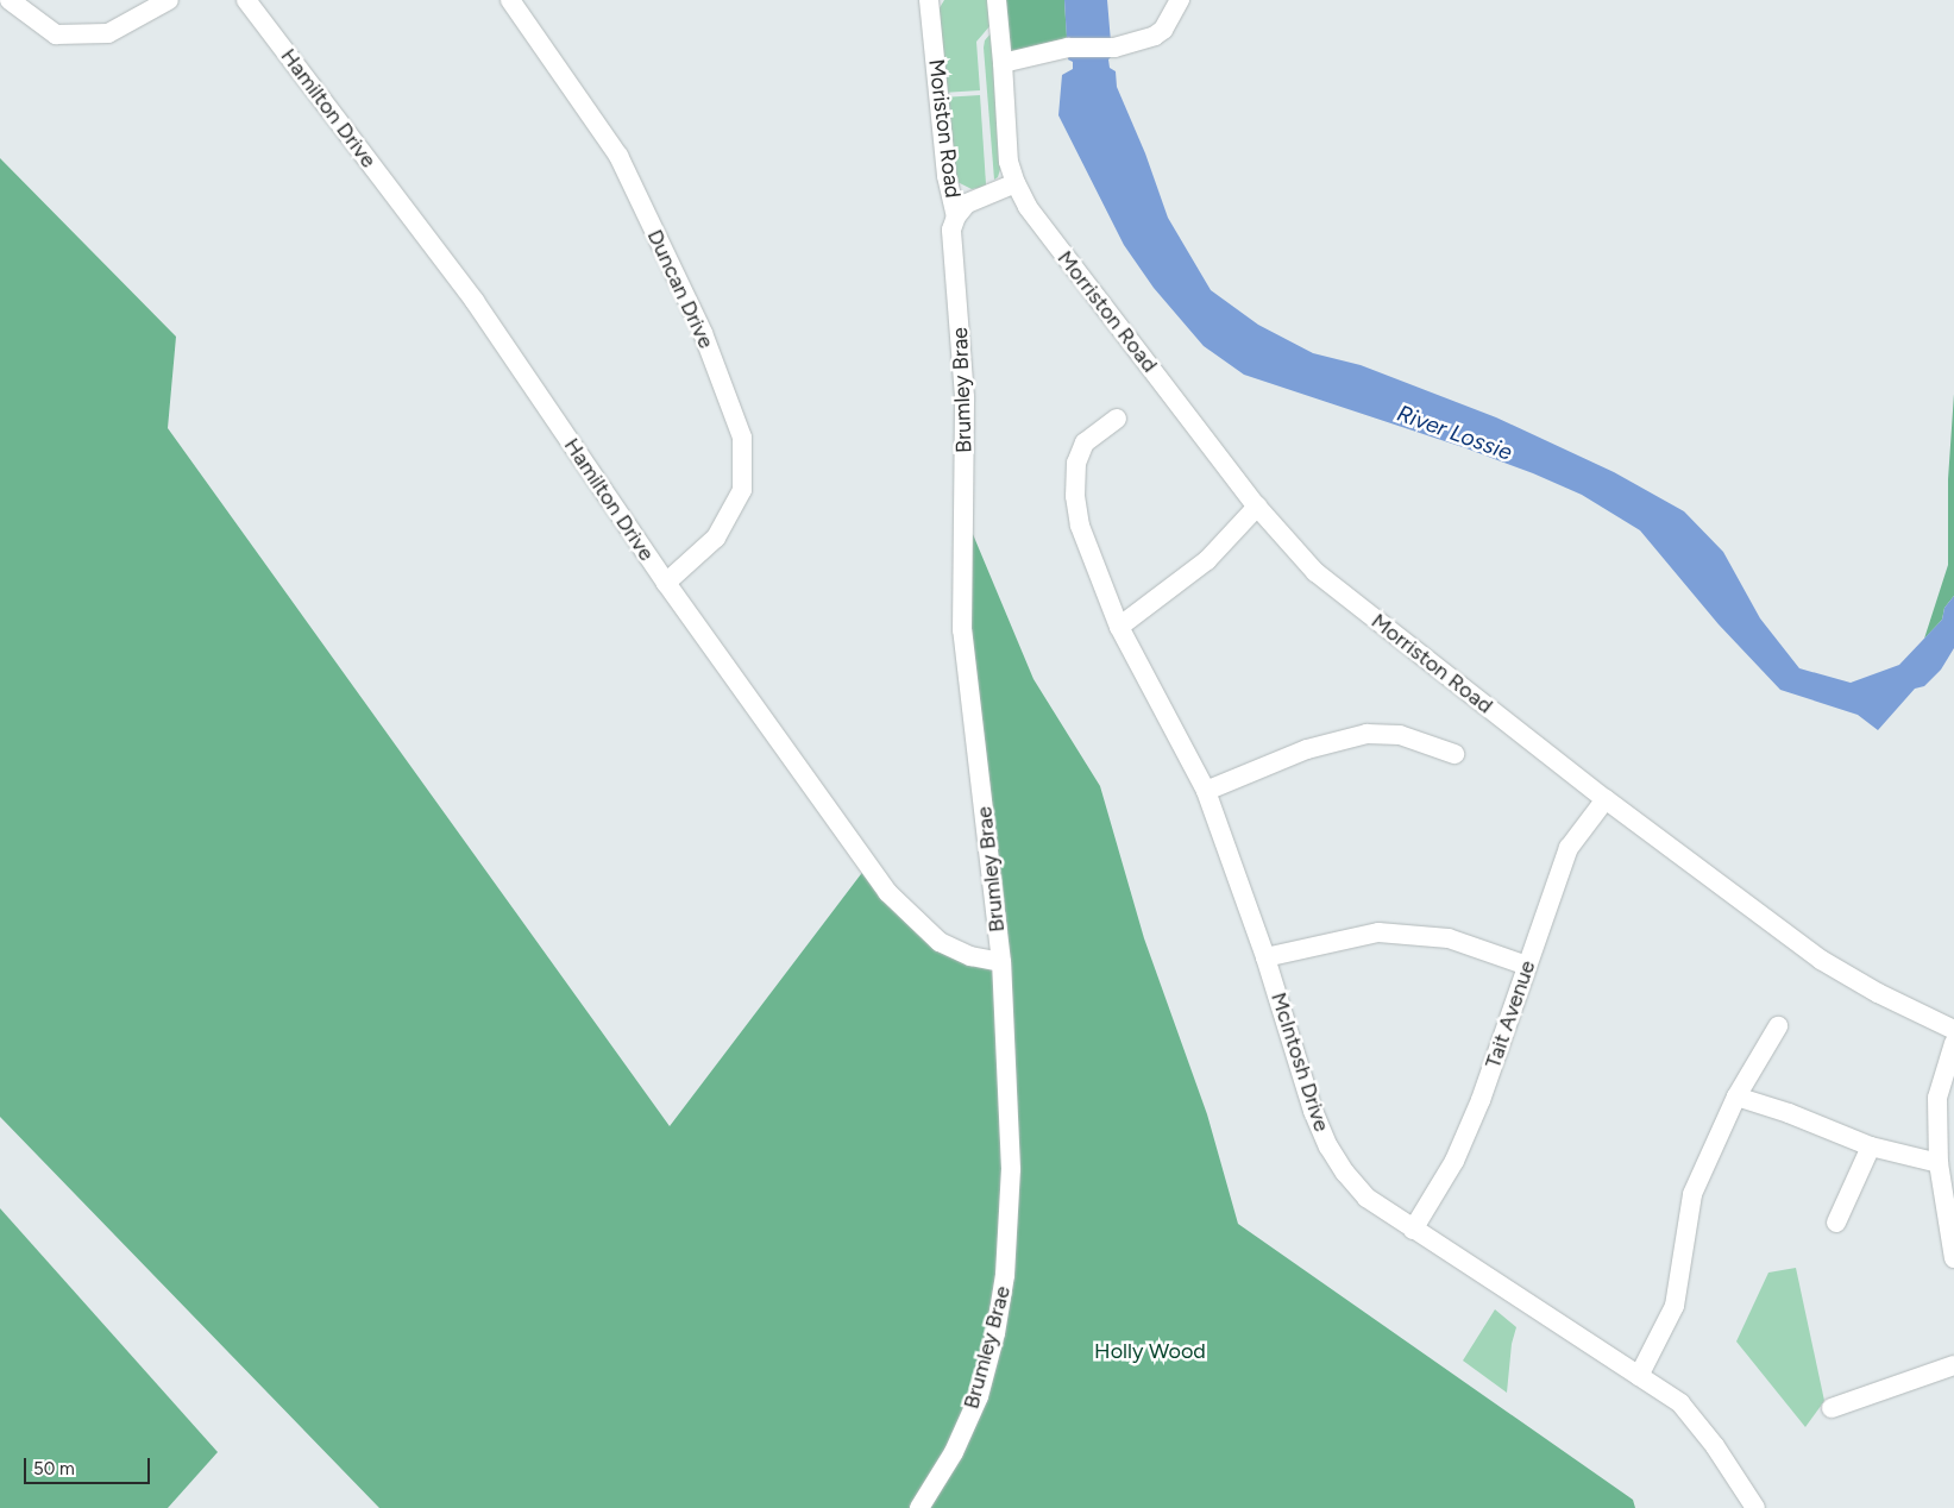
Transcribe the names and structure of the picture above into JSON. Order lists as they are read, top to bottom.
{
  "streets": {
    "street": [
      "Hamilton Drive",
      "Moriston Road",
      "Duncan Drive",
      "Morriston Road",
      "Brumley Brae",
      "Tait Avenue",
      "McIntosh Drive"
    ]
  },
  "crossings": [
    ["Hamilton Drive", "Duncan Drive"],
    ["Hamilton Drive", "Brumley Brae"],
    ["Moriston Road", "Morriston Road"],
    ["Moriston Road", "Brumley Brae"],
    ["Morriston Road", "Tait Avenue"],
    ["Tait Avenue", "McIntosh Drive"]
  ],
  "water": ["River Lossie"],
  "parks": ["Holly Wood"],
  "scale_bar": "50 m"
}
